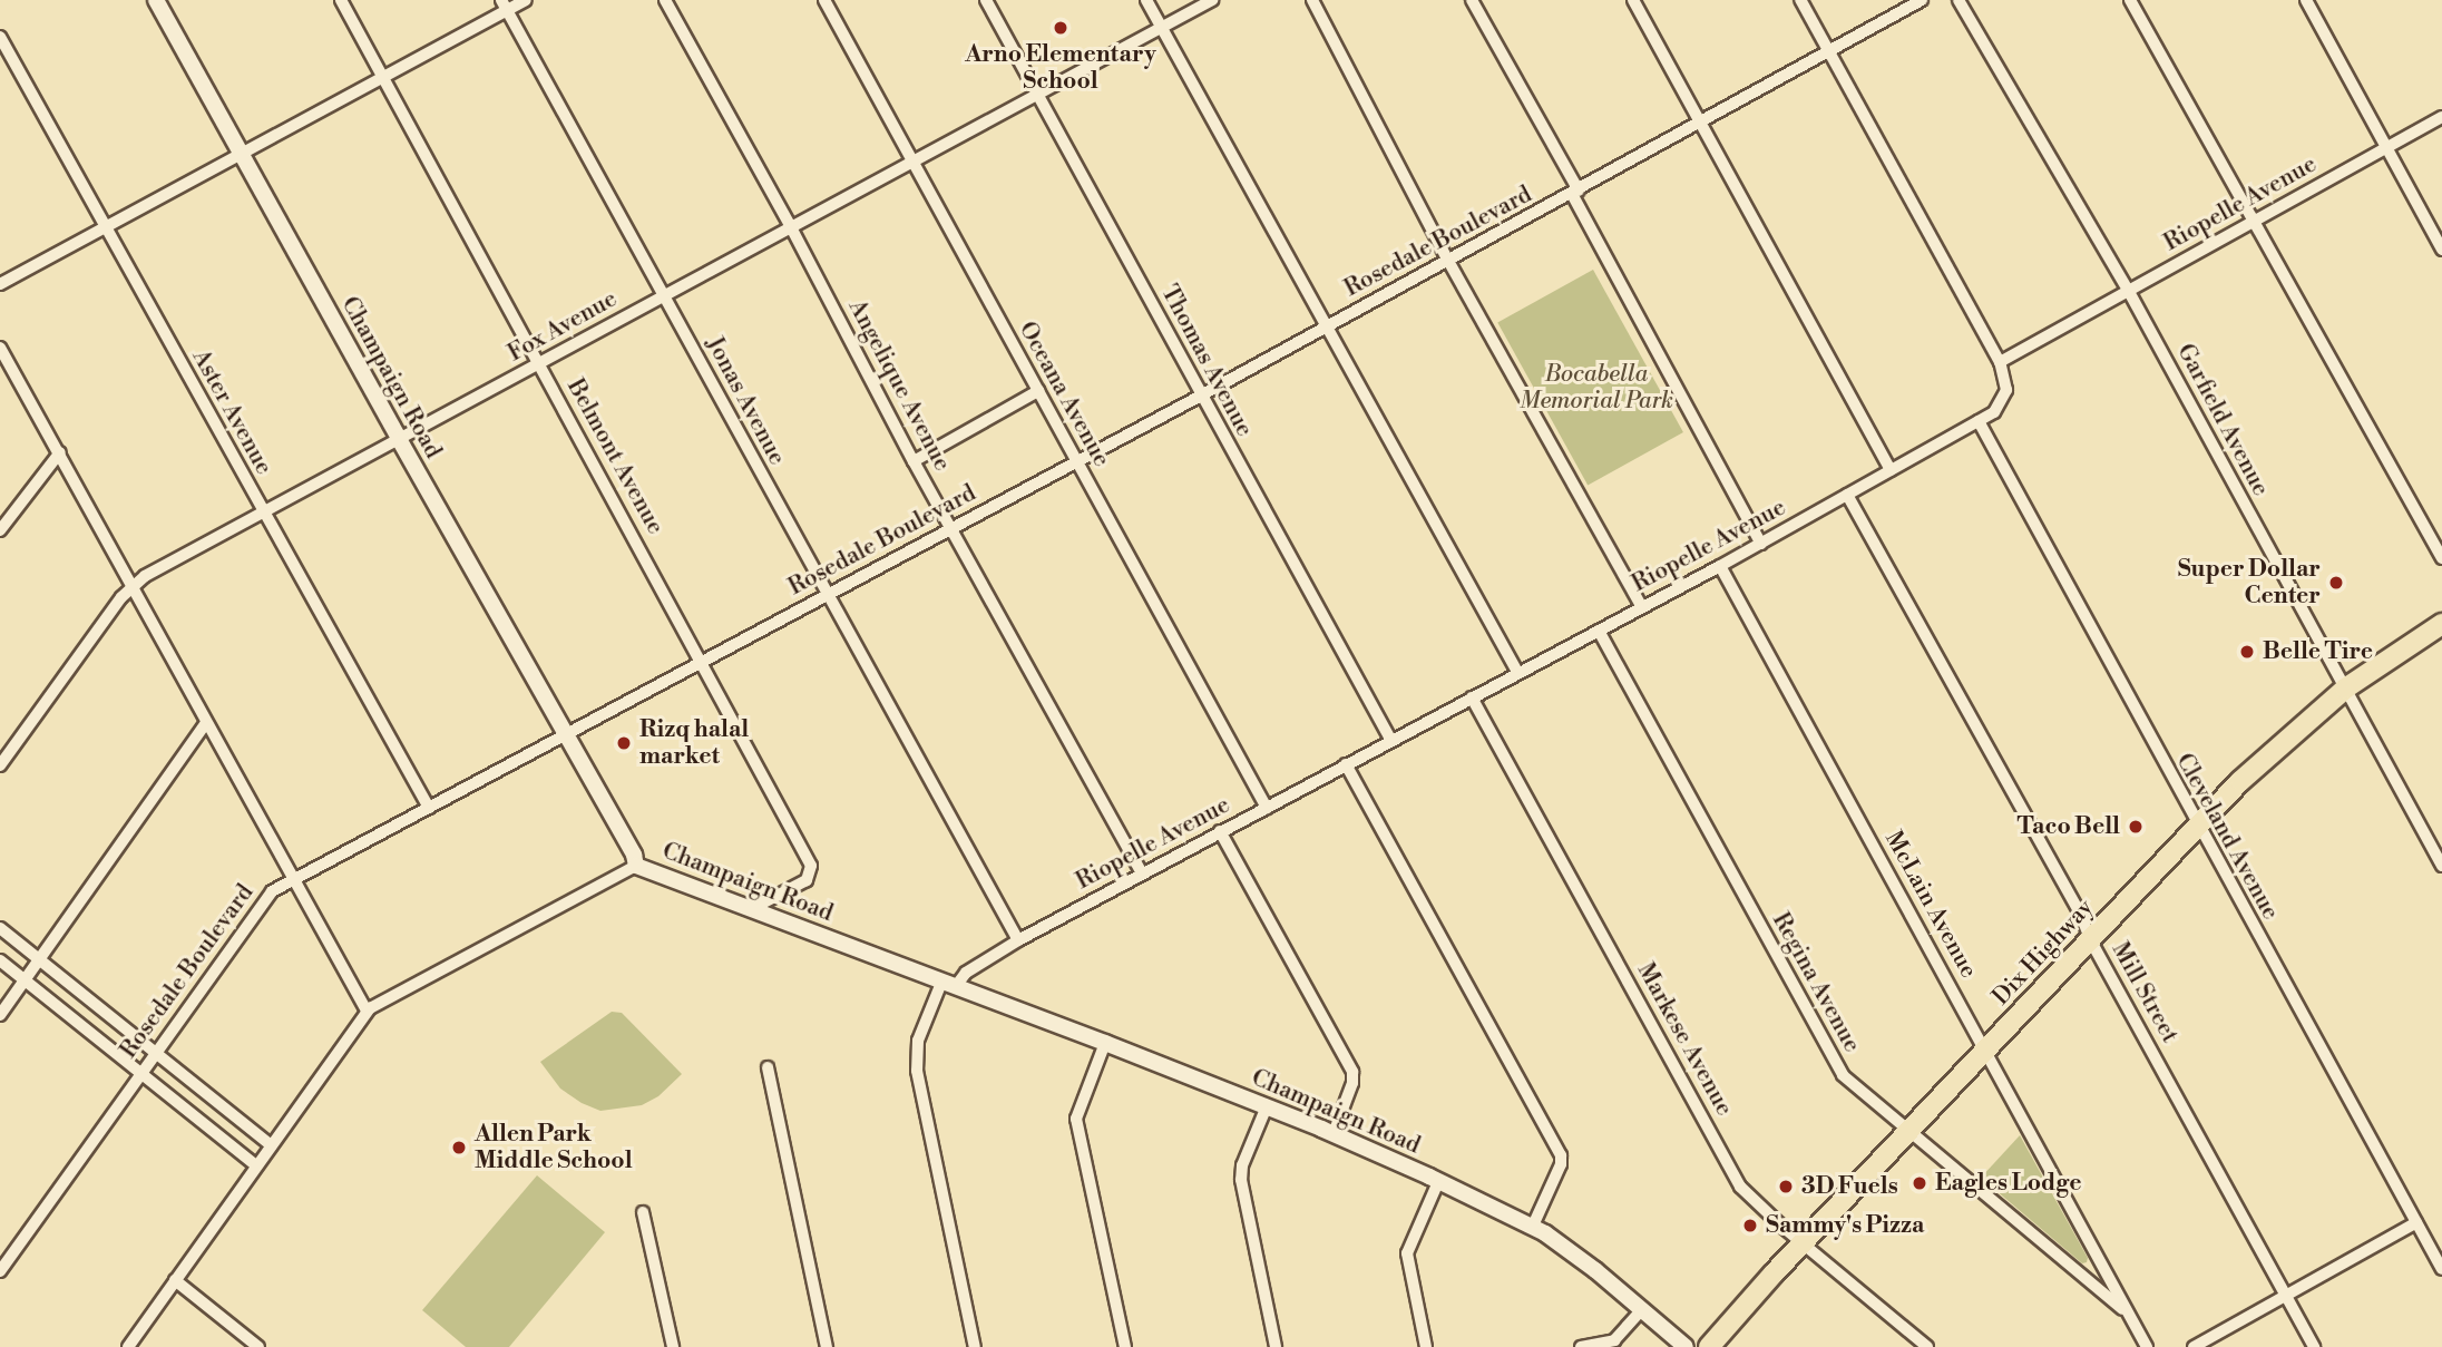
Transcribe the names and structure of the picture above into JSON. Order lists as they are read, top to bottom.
{
  "streets": {
    "main road": ["Dix Highway"],
    "street": [
      "Riopelle Avenue",
      "Rosedale Boulevard",
      "Fox Avenue",
      "Thomas Avenue",
      "Champaign Road",
      "Angelique Avenue",
      "Oceana Avenue",
      "Jonas Avenue",
      "Aster Avenue",
      "Garfield Avenue",
      "Belmont Avenue",
      "Cleveland Avenue",
      "McLain Avenue",
      "Regina Avenue",
      "Mill Street",
      "Markese Avenue"
    ]
  },
  "crossings": [
    ["Riopelle Avenue", "Thomas Avenue"],
    ["Riopelle Avenue", "Champaign Road"],
    ["Riopelle Avenue", "Angelique Avenue"],
    ["Riopelle Avenue", "Oceana Avenue"],
    ["Riopelle Avenue", "Jonas Avenue"],
    ["Riopelle Avenue", "Garfield Avenue"],
    ["Riopelle Avenue", "Cleveland Avenue"],
    ["Riopelle Avenue", "McLain Avenue"],
    ["Riopelle Avenue", "Regina Avenue"],
    ["Riopelle Avenue", "Mill Street"],
    ["Riopelle Avenue", "Markese Avenue"],
    ["Rosedale Boulevard", "Thomas Avenue"],
    ["Rosedale Boulevard", "Champaign Road"],
    ["Rosedale Boulevard", "Angelique Avenue"],
    ["Rosedale Boulevard", "Oceana Avenue"],
    ["Rosedale Boulevard", "Jonas Avenue"],
    ["Rosedale Boulevard", "Aster Avenue"],
    ["Rosedale Boulevard", "Belmont Avenue"],
    ["Fox Avenue", "Thomas Avenue"],
    ["Fox Avenue", "Champaign Road"],
    ["Fox Avenue", "Angelique Avenue"],
    ["Fox Avenue", "Oceana Avenue"],
    ["Fox Avenue", "Jonas Avenue"],
    ["Fox Avenue", "Aster Avenue"],
    ["Fox Avenue", "Belmont Avenue"],
    ["Champaign Road", "Belmont Avenue"],
    ["Garfield Avenue", "Dix Highway"],
    ["Cleveland Avenue", "Dix Highway"],
    ["McLain Avenue", "Dix Highway"],
    ["McLain Avenue", "Regina Avenue"],
    ["Dix Highway", "Regina Avenue"],
    ["Dix Highway", "Mill Street"],
    ["Dix Highway", "Markese Avenue"]
  ],
  "parks": ["Bocabella Memorial Park"],
  "places": [
    "Arno Elementary School",
    "Super Dollar Center",
    "Belle Tire",
    "Rizq halal market",
    "Taco Bell",
    "Allen Park Middle School",
    "Eagles Lodge",
    "3D Fuels",
    "Sammy's Pizza"
  ]
}
